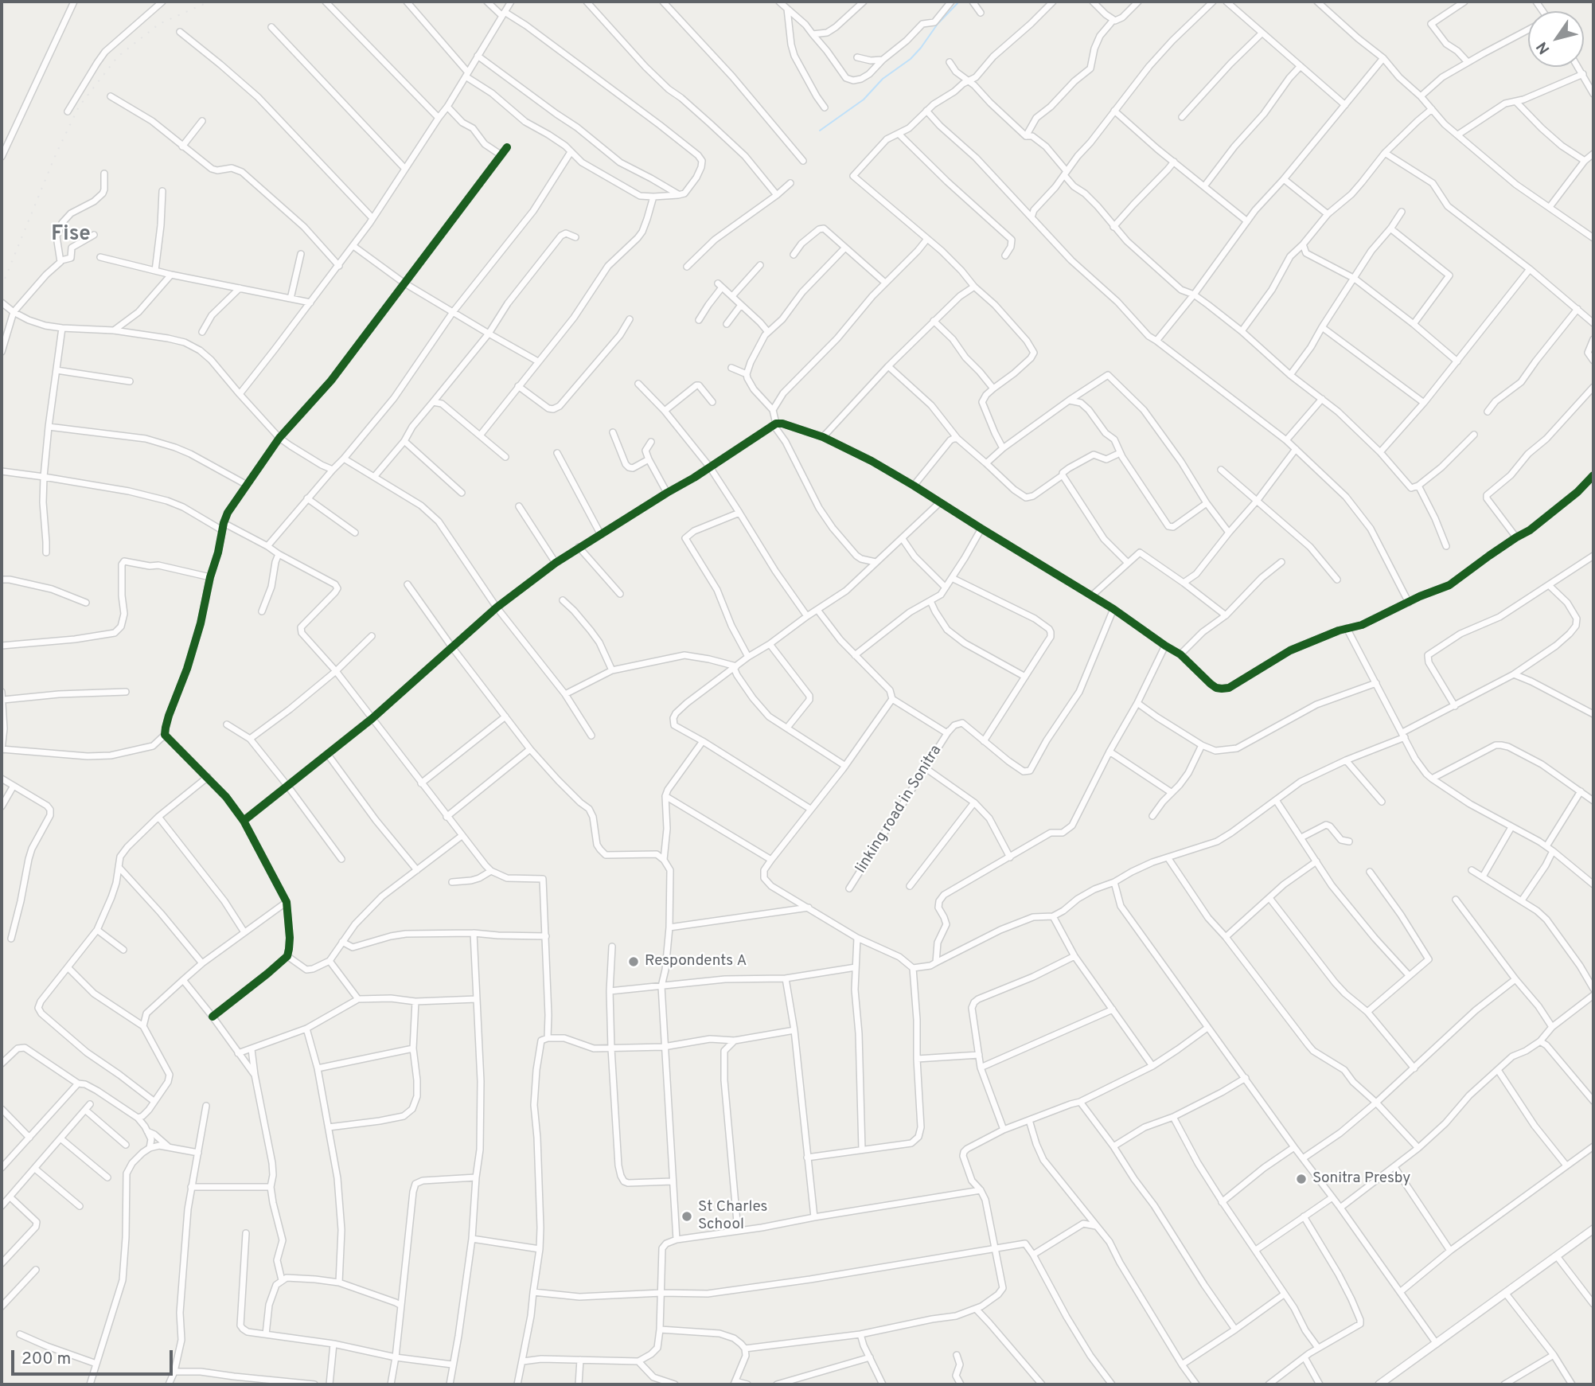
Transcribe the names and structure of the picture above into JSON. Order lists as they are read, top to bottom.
{
  "streets": {
    "street": ["linking road in Sonitra"]
  },
  "districts": ["Fise"],
  "places": ["Respondents A", "Sonitra Presby", "St Charles School"],
  "scale_bar": "200 m",
  "north": "bottom left"
}
